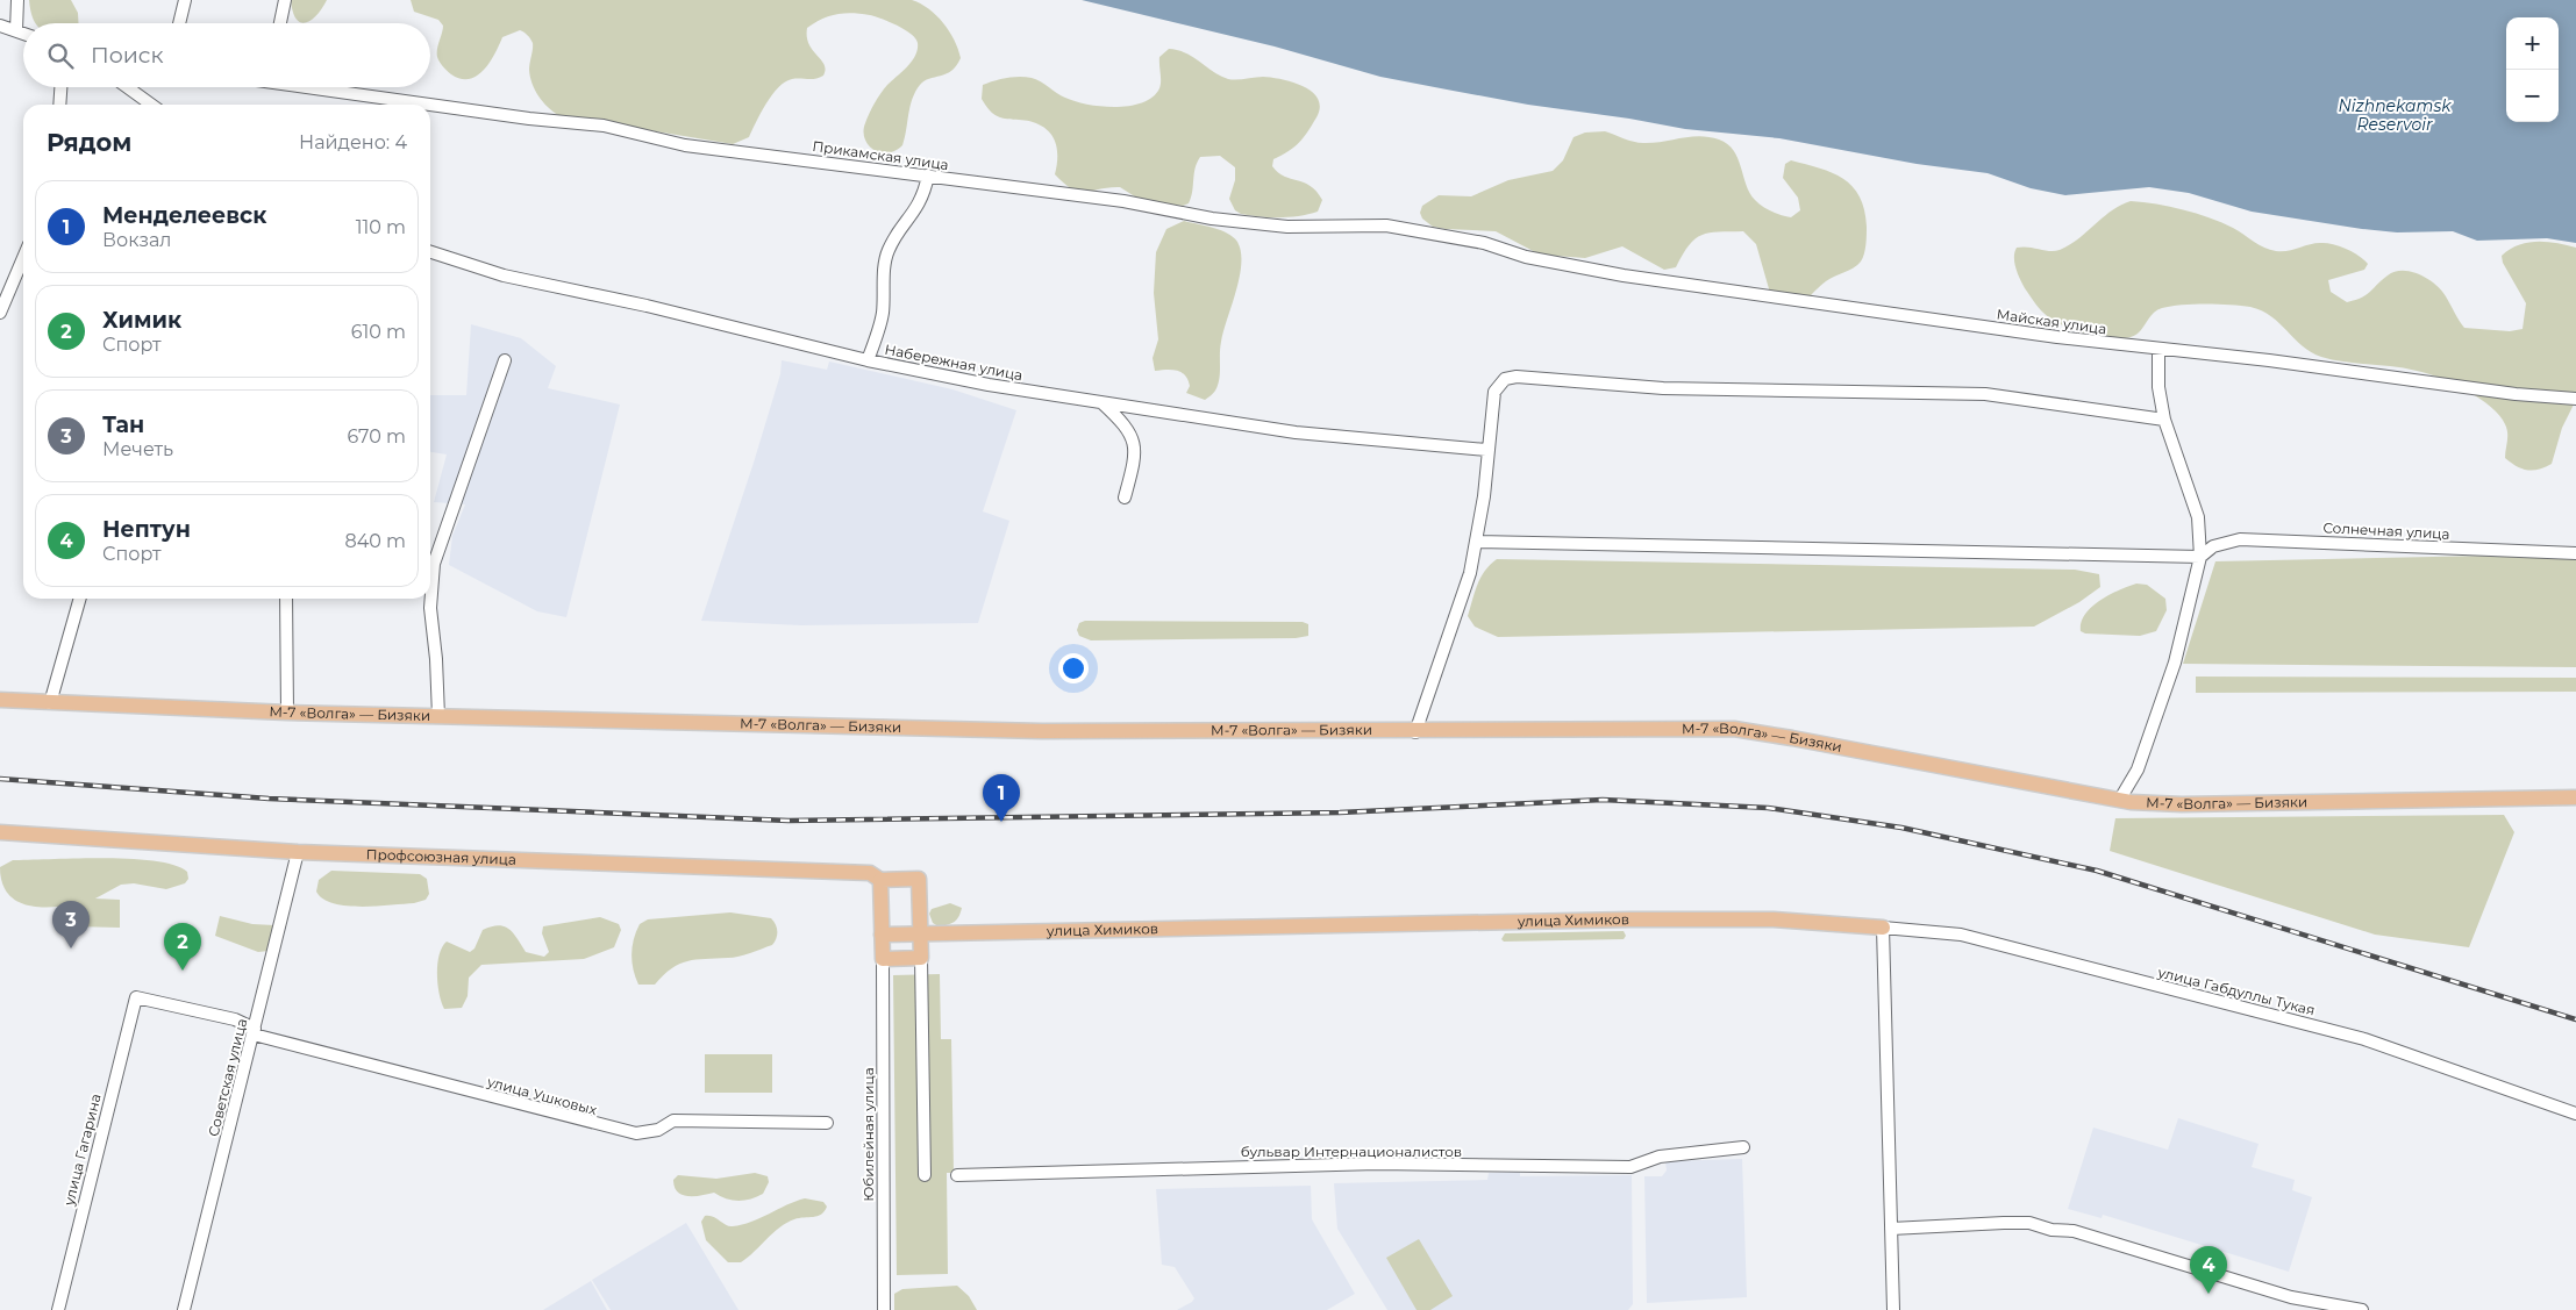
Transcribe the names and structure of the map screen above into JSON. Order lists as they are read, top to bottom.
{
  "streets": {
    "main road": ["М-7 «Волга» — Бизяки", "Профсоюзная улица", "улица Химиков"],
    "street": [
      "Прикамская улица",
      "Майская улица",
      "Набережная улица",
      "Солнечная улица",
      "улица Габдуллы Тукая",
      "Советская улица",
      "улица Ушковых",
      "Юбилейная улица",
      "улица Гагарина",
      "бульвар Интернационалистов"
    ]
  },
  "crossings": [
    ["Прикамская улица", "Майская улица"],
    ["Профсоюзная улица", "улица Химиков"],
    ["Профсоюзная улица", "Советская улица"],
    ["улица Химиков", "улица Габдуллы Тукая"],
    ["Советская улица", "улица Ушковых"],
    ["улица Ушковых", "улица Гагарина"]
  ],
  "water": ["Nizhnekamsk Reservoir"],
  "page": {
    "map_buttons": ["+", "−"],
    "search": "Поиск",
    "heading": ["Рядом", "Найдено: 4"],
    "list": [
      {
        "mark": "1",
        "name": "Менделеевск",
        "note": "Вокзал",
        "value": "110 m"
      },
      {
        "mark": "2",
        "name": "Химик",
        "note": "Спорт",
        "value": "610 m"
      },
      {
        "mark": "3",
        "name": "Тан",
        "note": "Мечеть",
        "value": "670 m"
      },
      {
        "mark": "4",
        "name": "Нептун",
        "note": "Спорт",
        "value": "840 m"
      }
    ],
    "pins": [
      "1",
      "3",
      "2",
      "4"
    ]
  }
}
